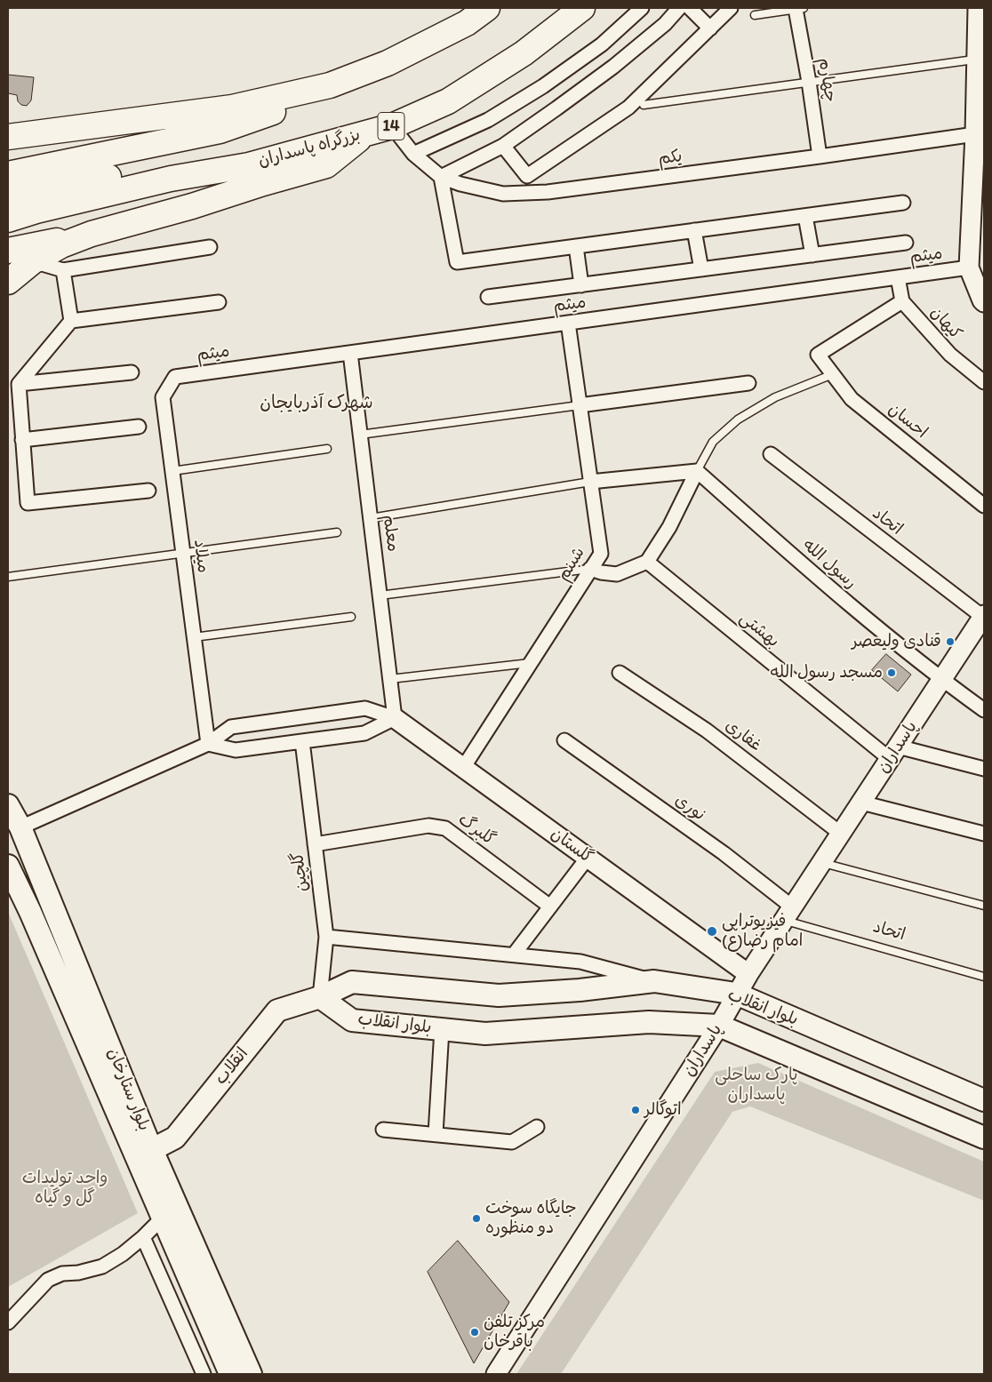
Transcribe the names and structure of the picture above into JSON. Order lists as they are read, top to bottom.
{
  "streets": {
    "highway": ["14", "بزرگراه پاسداران"],
    "main road": [
      "پاسداران",
      "گلستان",
      "بلوار انقلاب",
      "انقلاب",
      "بلوار ستارخان"
    ],
    "street": [
      "چهارم",
      "یکم",
      "میثم",
      "کیهان",
      "احسان",
      "اتحاد",
      "معلم",
      "میلاد",
      "شبنم",
      "رسول الله",
      "بهشتی",
      "غفاری",
      "نوری",
      "گلبرگ",
      "گلچین"
    ]
  },
  "crossings": [
    ["چهارم", "یکم"],
    ["بزرگراه پاسداران", "یکم"],
    ["میثم", "معلم"],
    ["میثم", "میلاد"],
    ["میثم", "شبنم"],
    ["کیهان", "احسان"],
    ["اتحاد", "پاسداران"],
    ["اتحاد", "نوری"],
    ["معلم", "گلستان"],
    ["میلاد", "گلستان"],
    ["شبنم", "گلستان"],
    ["رسول الله", "پاسداران"],
    ["بهشتی", "پاسداران"],
    ["غفاری", "پاسداران"],
    ["پاسداران", "نوری"],
    ["پاسداران", "گلستان"],
    ["پاسداران", "بلوار انقلاب"],
    ["گلبرگ", "گلچین"],
    ["گلستان", "بلوار ستارخان"],
    ["گلچین", "بلوار انقلاب"],
    ["گلچین", "انقلاب"],
    ["بلوار انقلاب", "انقلاب"],
    ["انقلاب", "بلوار ستارخان"]
  ],
  "districts": ["شهرک آذربایجان"],
  "parks": ["پارک ساحلی پاسداران", "واحد تولیدات گل و گیاه"],
  "places": [
    "قنادی ولیعصر",
    "مسجد رسول الله",
    "فیزیوتراپی امام رضا(ع)",
    "اتوگالر",
    "جایگاه سوخت دو منظوره",
    "مرکز تلفن باقرخان"
  ]
}
